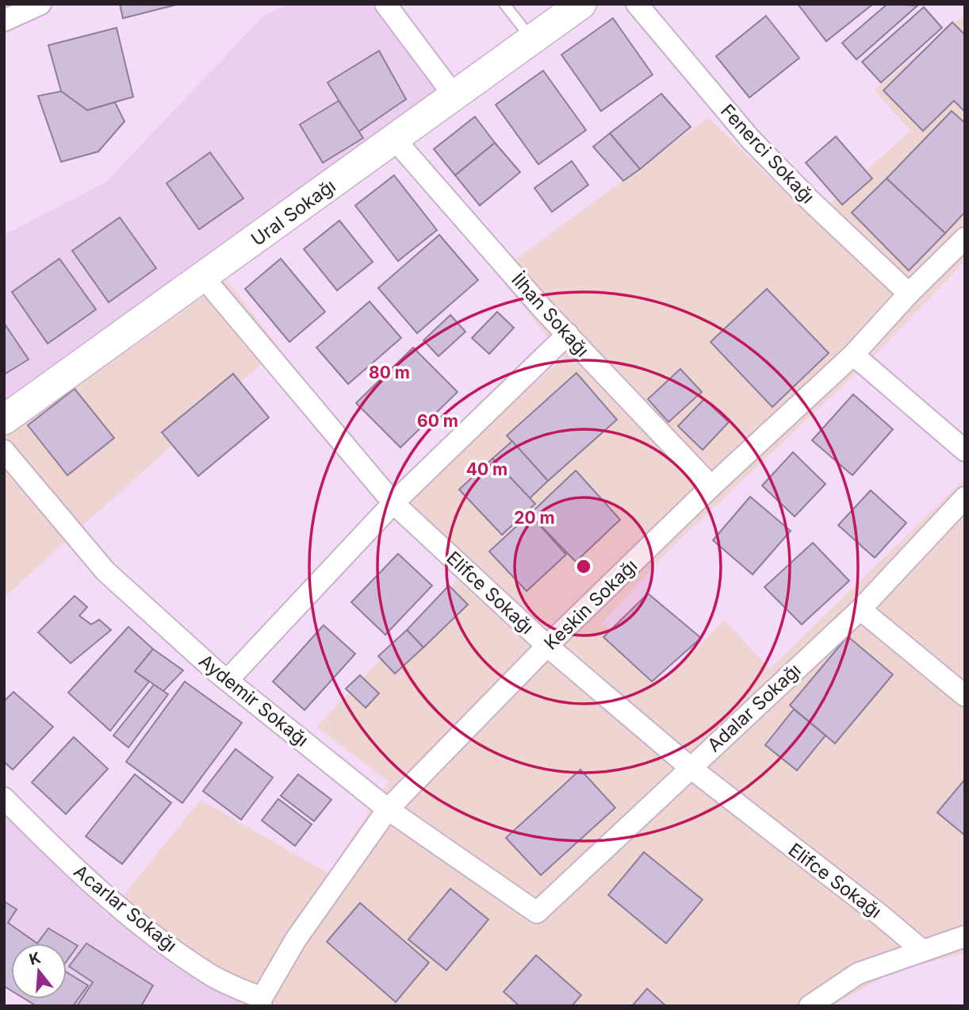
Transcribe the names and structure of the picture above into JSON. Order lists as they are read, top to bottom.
{
  "streets": {
    "street": [
      "Fenerci Sokağı",
      "Ural Sokağı",
      "İlhan Sokağı",
      "Elifce Sokağı",
      "Keskin Sokağı",
      "Aydemir Sokağı",
      "Adalar Sokağı",
      "Acarlar Sokağı"
    ]
  },
  "crossings": [
    ["Fenerci Sokağı", "Keskin Sokağı"],
    ["Ural Sokağı", "İlhan Sokağı"],
    ["Ural Sokağı", "Elifce Sokağı"],
    ["İlhan Sokağı", "Keskin Sokağı"],
    ["Elifce Sokağı", "Keskin Sokağı"],
    ["Elifce Sokağı", "Adalar Sokağı"],
    ["Keskin Sokağı", "Aydemir Sokağı"],
    ["Keskin Sokağı", "Acarlar Sokağı"],
    ["Aydemir Sokağı", "Adalar Sokağı"]
  ],
  "north": "top",
  "rings": [
    "80 m",
    "60 m",
    "40 m",
    "20 m"
  ]
}
